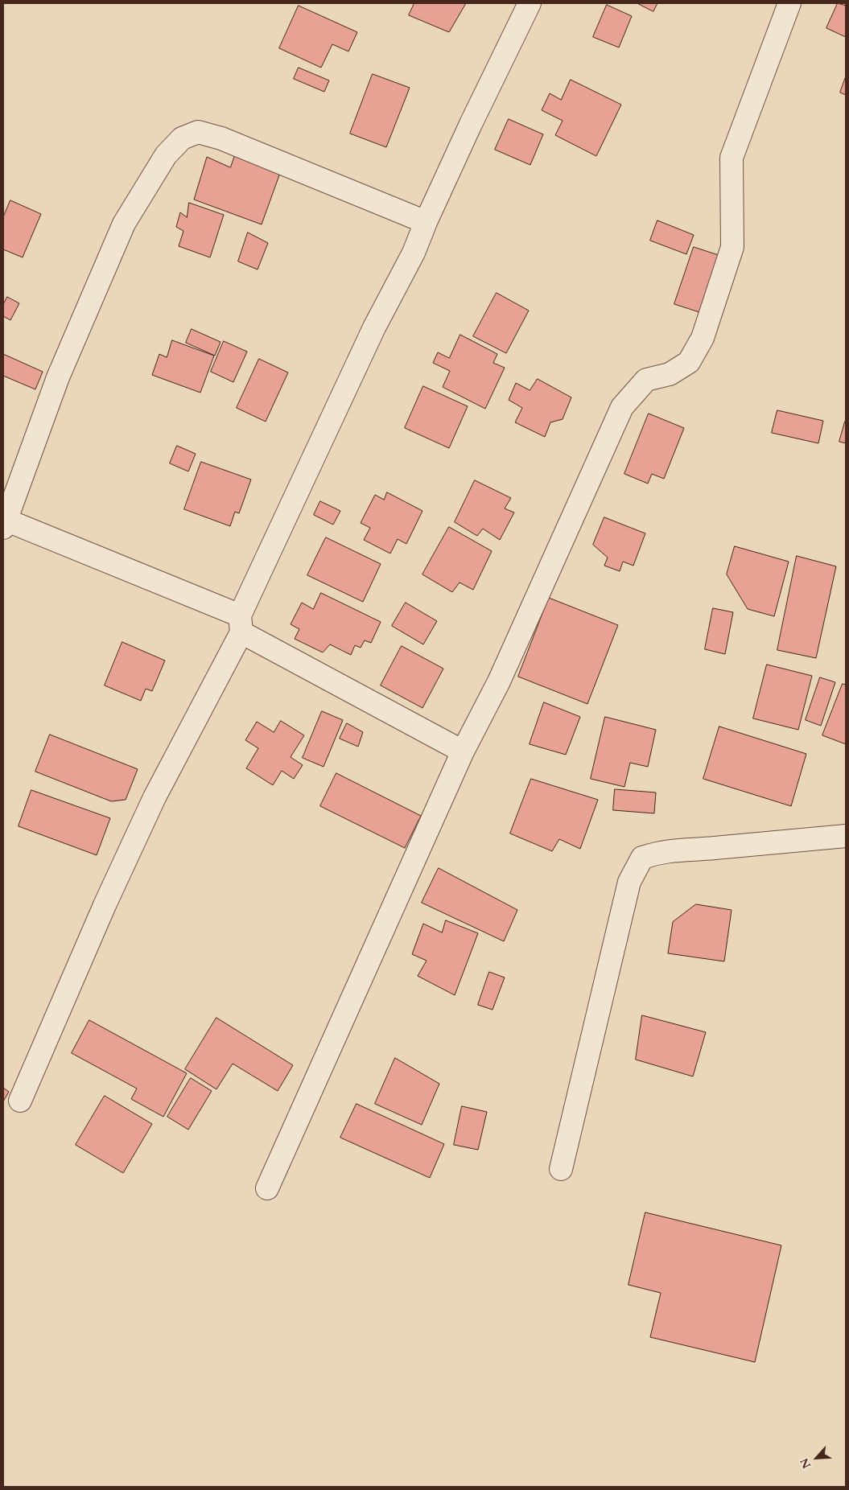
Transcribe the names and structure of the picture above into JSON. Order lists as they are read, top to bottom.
{
  "north": "bottom left"
}
